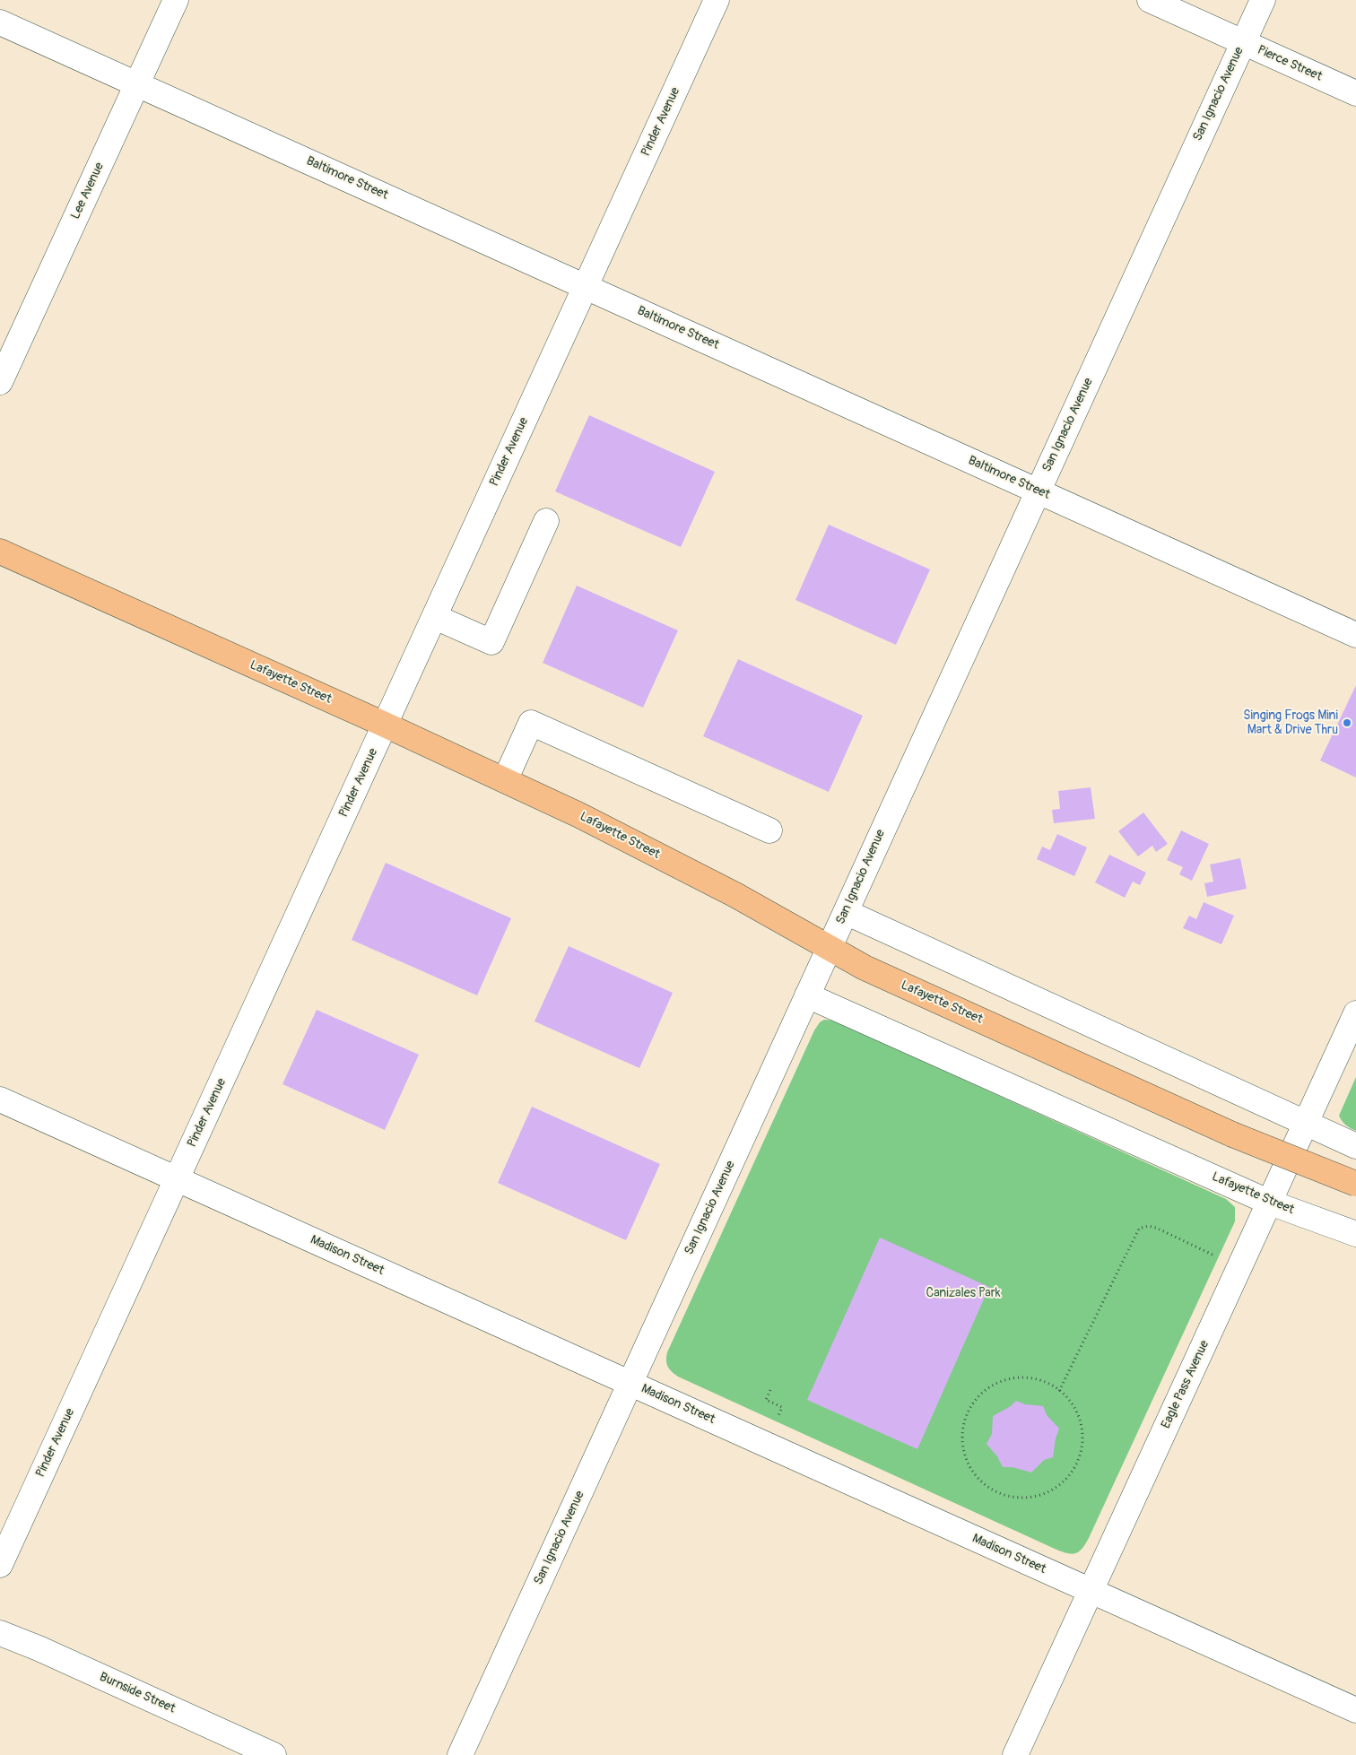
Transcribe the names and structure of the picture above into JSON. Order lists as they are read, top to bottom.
{
  "streets": {
    "main road": ["Lafayette Street"],
    "street": [
      "Pierce Street",
      "San Ignacio Avenue",
      "Pinder Avenue",
      "Baltimore Street",
      "Lee Avenue",
      "Madison Street",
      "Eagle Pass Avenue",
      "Burnside Street"
    ]
  },
  "crossings": [
    ["Pierce Street", "San Ignacio Avenue"],
    ["San Ignacio Avenue", "Baltimore Street"],
    ["San Ignacio Avenue", "Lafayette Street"],
    ["San Ignacio Avenue", "Madison Street"],
    ["Pinder Avenue", "Baltimore Street"],
    ["Pinder Avenue", "Lafayette Street"],
    ["Pinder Avenue", "Madison Street"],
    ["Baltimore Street", "Lee Avenue"],
    ["Lafayette Street", "Eagle Pass Avenue"],
    ["Madison Street", "Eagle Pass Avenue"]
  ],
  "parks": ["Canizales Park"],
  "places": ["Singing Frogs Mini Mart & Drive Thru"]
}
